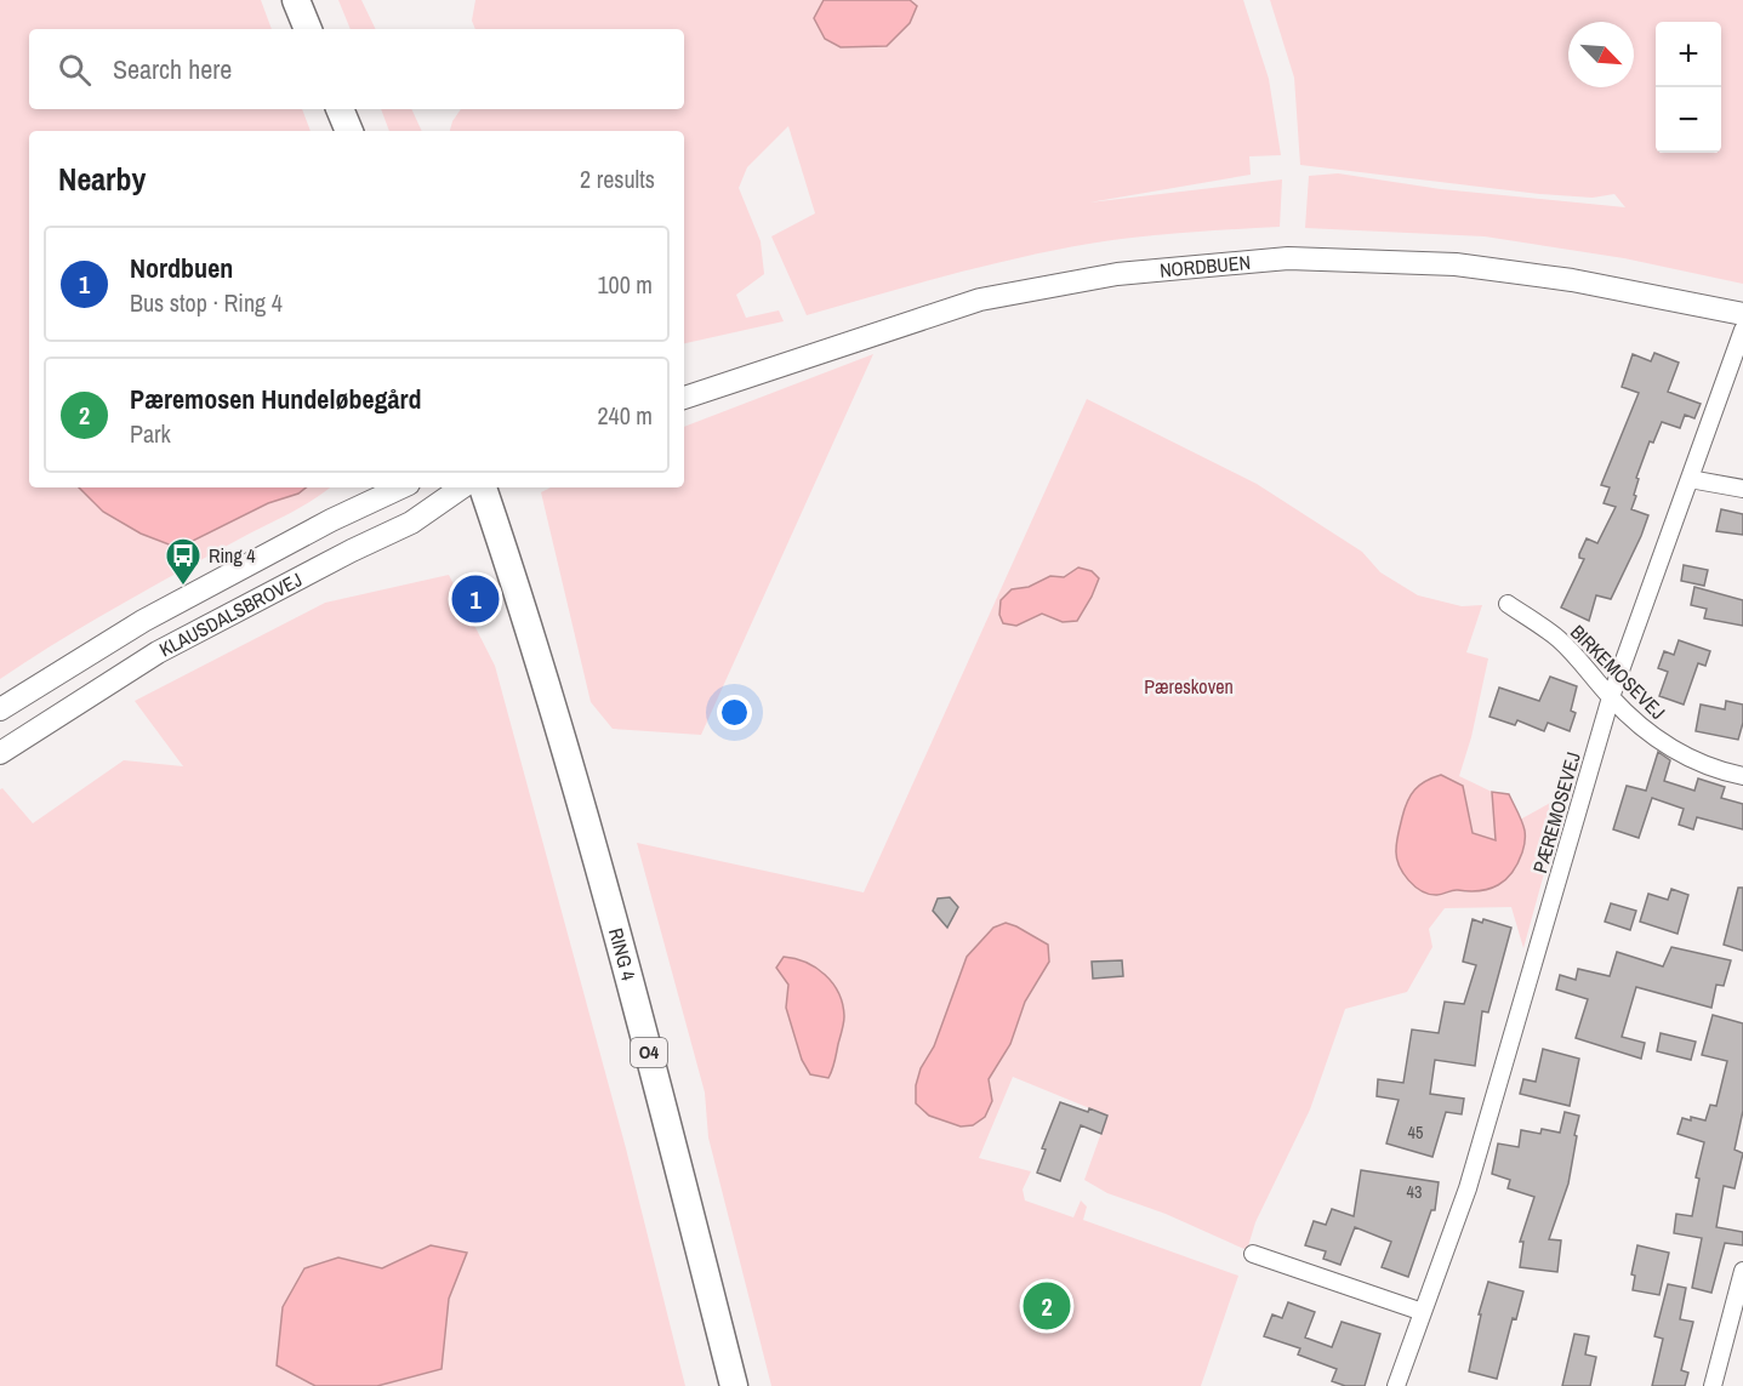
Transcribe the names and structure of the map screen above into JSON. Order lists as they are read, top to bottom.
{
  "streets": {
    "main road": ["RING 4", "O4"],
    "street": [
      "NORDBUEN",
      "KLAUSDALSBROVEJ",
      "BIRKEMOSEVEJ",
      "PÆREMOSEVEJ"
    ]
  },
  "crossings": [
    ["BIRKEMOSEVEJ", "PÆREMOSEVEJ"]
  ],
  "parks": ["Pæreskoven"],
  "places": {
    "bus stop": ["Ring 4"]
  },
  "house_numbers": ["45", "43"],
  "north": "bottom right",
  "page": {
    "map_buttons": ["+", "−"],
    "search": "Search here",
    "heading": ["Nearby", "2 results"],
    "list": [
      {
        "mark": "1",
        "name": "Nordbuen",
        "note": "Bus stop · Ring 4",
        "value": "100 m"
      },
      {
        "mark": "2",
        "name": "Pæremosen Hundeløbegård",
        "note": "Park",
        "value": "240 m"
      }
    ],
    "pins": ["1", "2"]
  }
}
